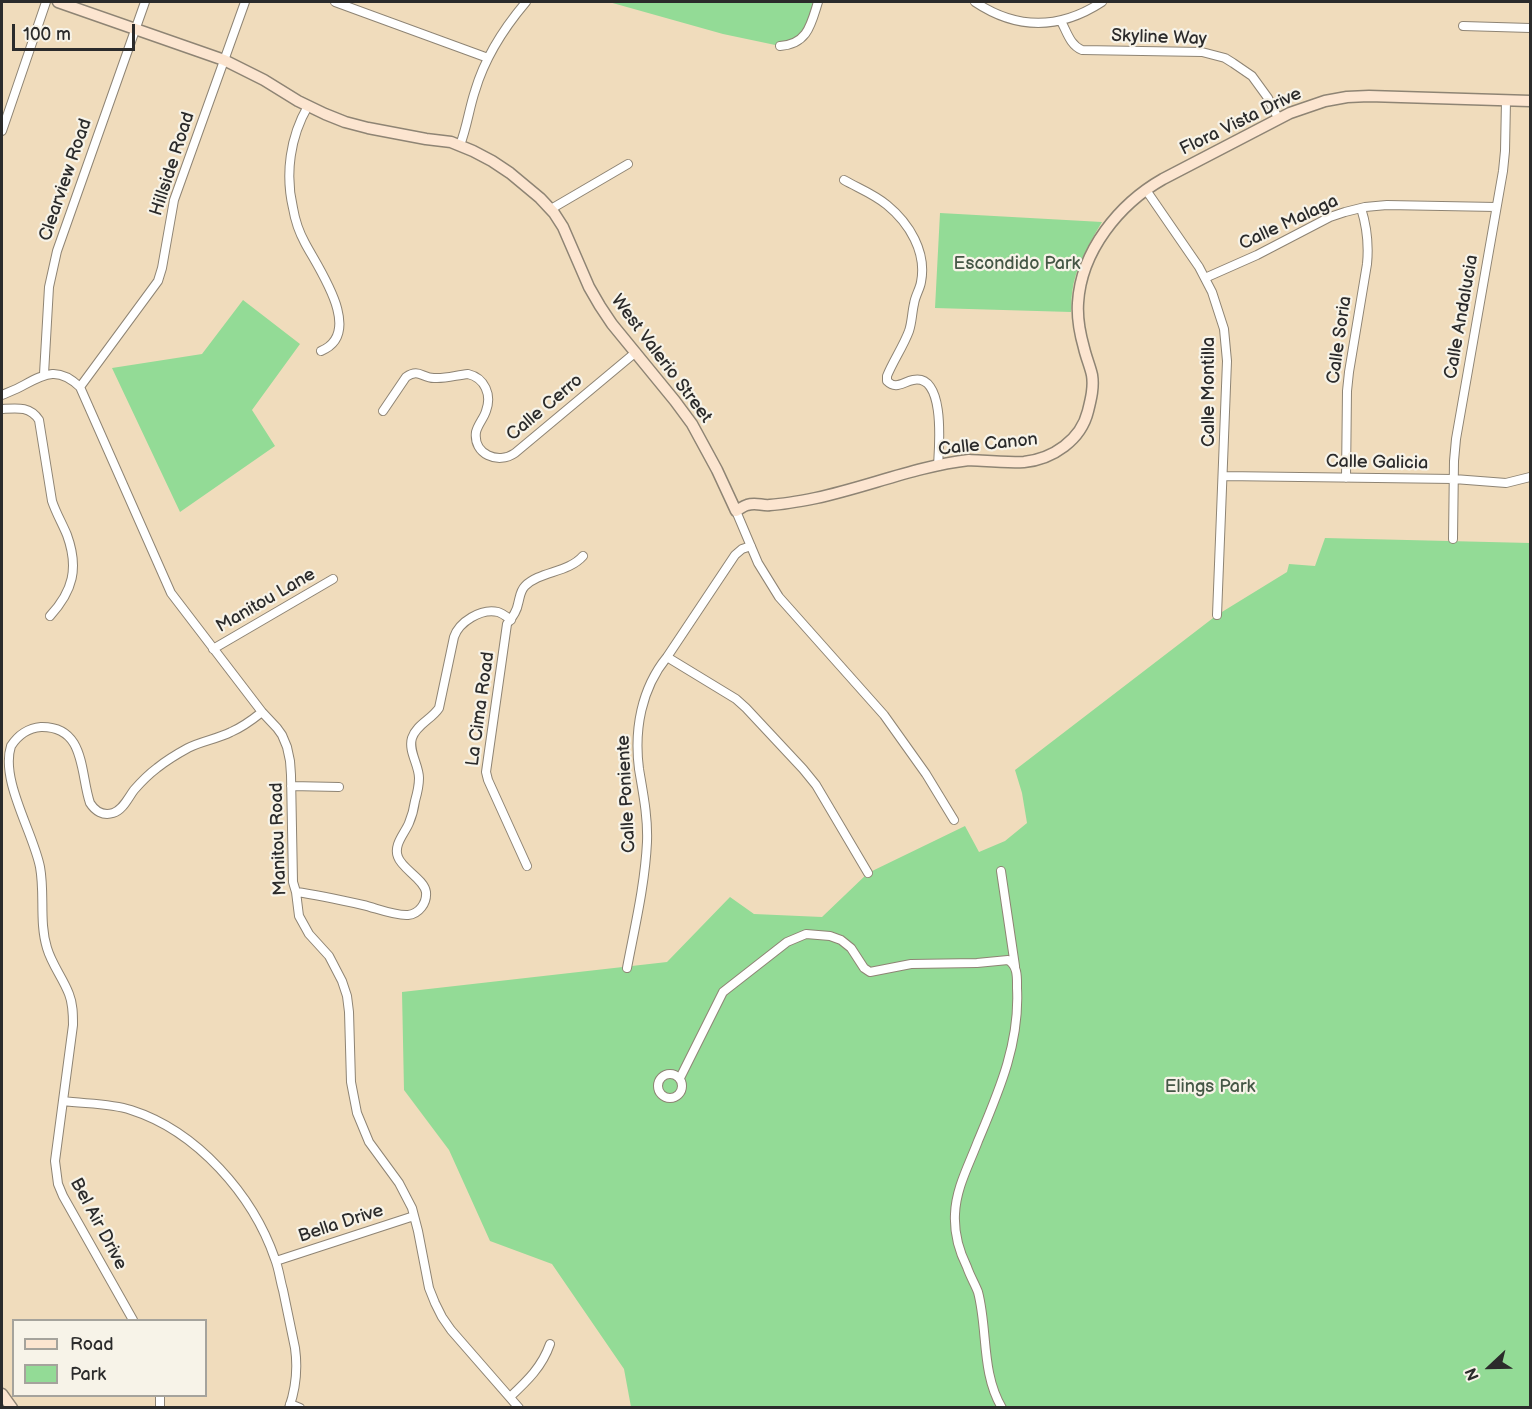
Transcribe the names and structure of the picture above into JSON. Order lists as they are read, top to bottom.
{
  "streets": {
    "street": [
      "Skyline Way",
      "Flora Vista Drive",
      "Hillside Road",
      "Clearview Road",
      "Calle Malaga",
      "Calle Andalucia",
      "Calle Soria",
      "West Valerio Street",
      "Calle Montilla",
      "Calle Cerro",
      "Calle Canon",
      "Calle Galicia",
      "Manitou Lane",
      "La Cima Road",
      "Calle Poniente",
      "Manitou Road",
      "Bel Air Drive",
      "Bella Drive"
    ]
  },
  "crossings": [
    ["Skyline Way", "Flora Vista Drive"],
    ["Flora Vista Drive", "Calle Andalucia"],
    ["Flora Vista Drive", "Calle Montilla"],
    ["Flora Vista Drive", "Calle Canon"],
    ["Hillside Road", "West Valerio Street"],
    ["Hillside Road", "Manitou Road"],
    ["Clearview Road", "West Valerio Street"],
    ["Calle Malaga", "Calle Andalucia"],
    ["Calle Malaga", "Calle Soria"],
    ["Calle Malaga", "Calle Montilla"],
    ["Calle Andalucia", "Calle Galicia"],
    ["Calle Soria", "Calle Galicia"],
    ["West Valerio Street", "Calle Cerro"],
    ["West Valerio Street", "Calle Canon"],
    ["West Valerio Street", "Calle Poniente"],
    ["Calle Montilla", "Calle Galicia"],
    ["Manitou Lane", "Manitou Road"],
    ["La Cima Road", "Manitou Road"],
    ["Manitou Road", "Bel Air Drive"],
    ["Manitou Road", "Bella Drive"]
  ],
  "parks": ["Escondido Park", "Elings Park"],
  "legend": ["Road", "Park"],
  "scale_bar": "100 m",
  "north": "left"
}
